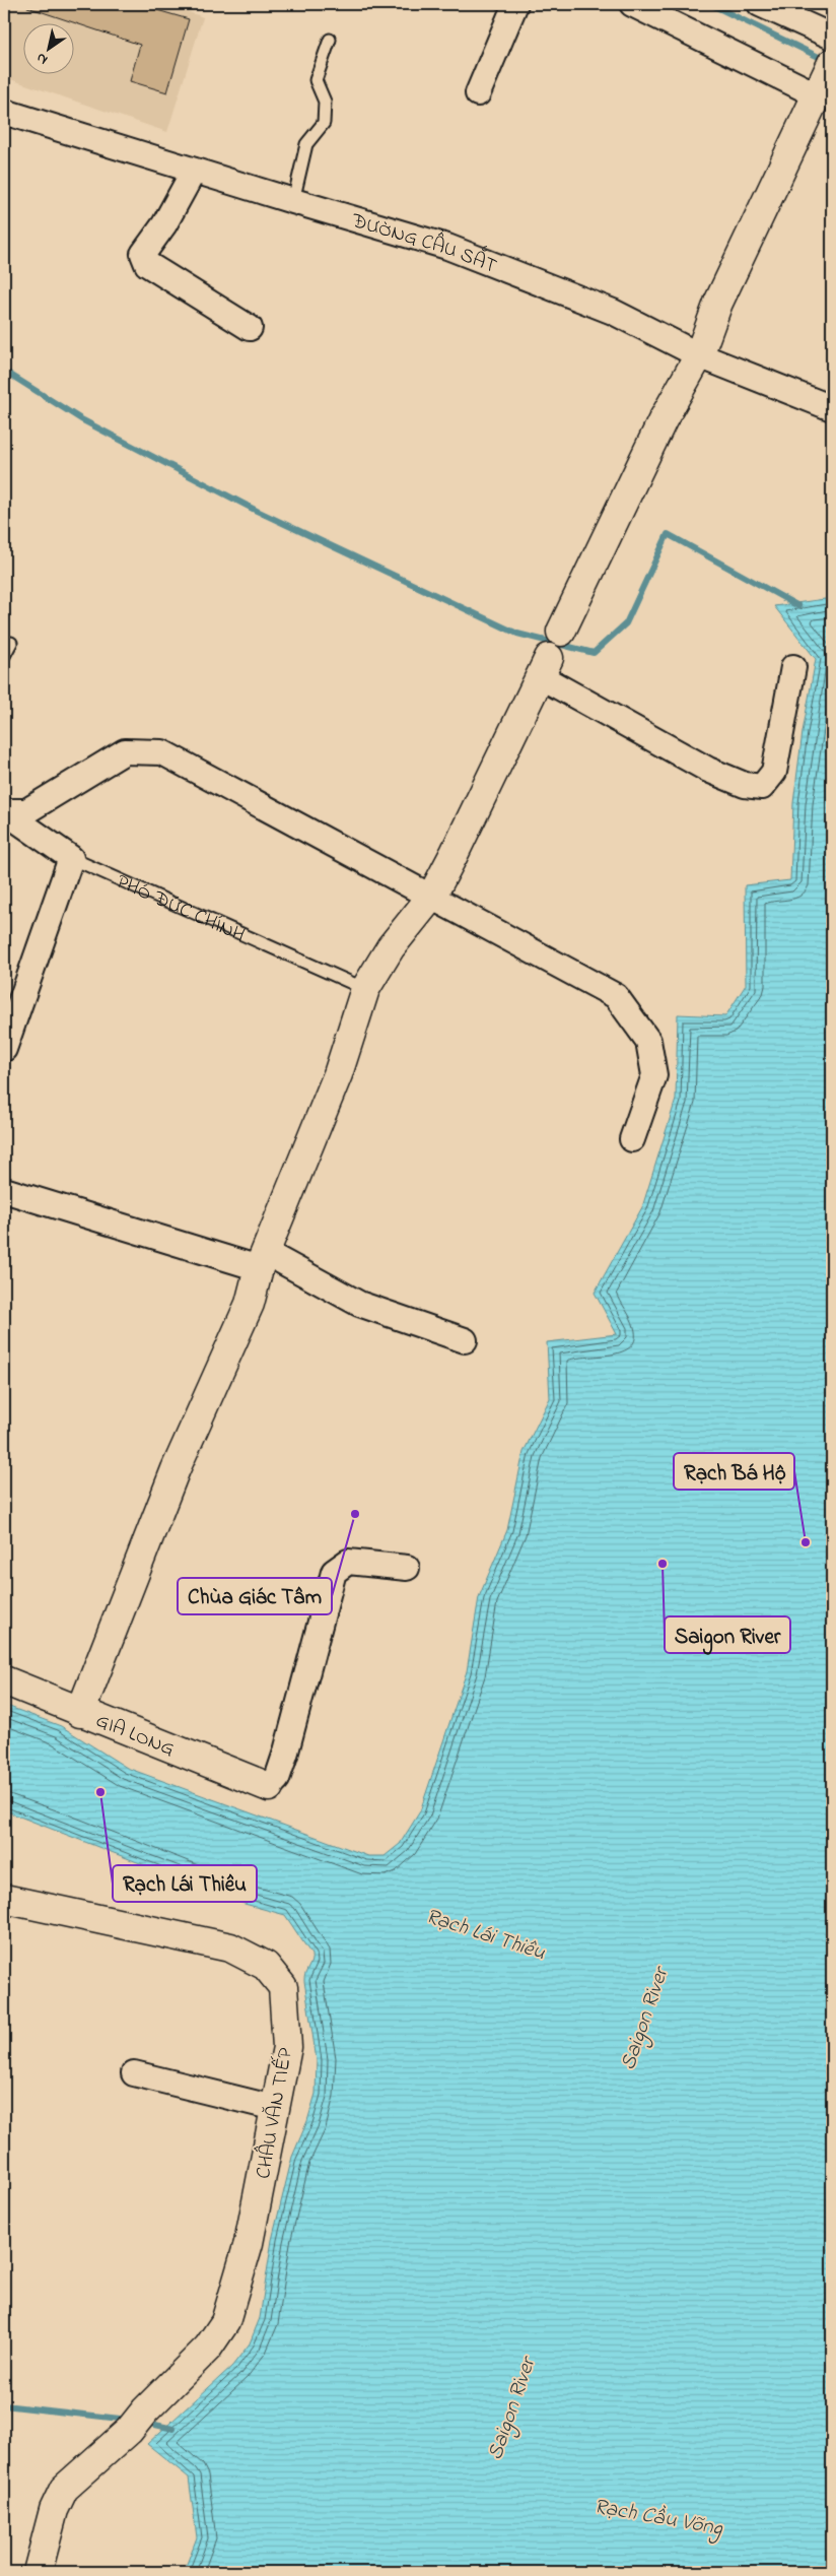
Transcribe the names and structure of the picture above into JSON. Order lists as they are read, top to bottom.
{
  "streets": {
    "street": [
      "ĐƯỜNG CẦU SẮT",
      "PHÓ ĐỨC CHÍNH",
      "GIA LONG",
      "CHÂU VĂN TIẾP"
    ]
  },
  "water": ["Rạch Lái Thiêu", "Saigon River", "Rạch Cầu Võng"],
  "places": [
    "Chùa Giác Tâm",
    "Rạch Bá Hộ",
    "Saigon River",
    "Rạch Lái Thiêu"
  ],
  "north": "bottom left"
}
